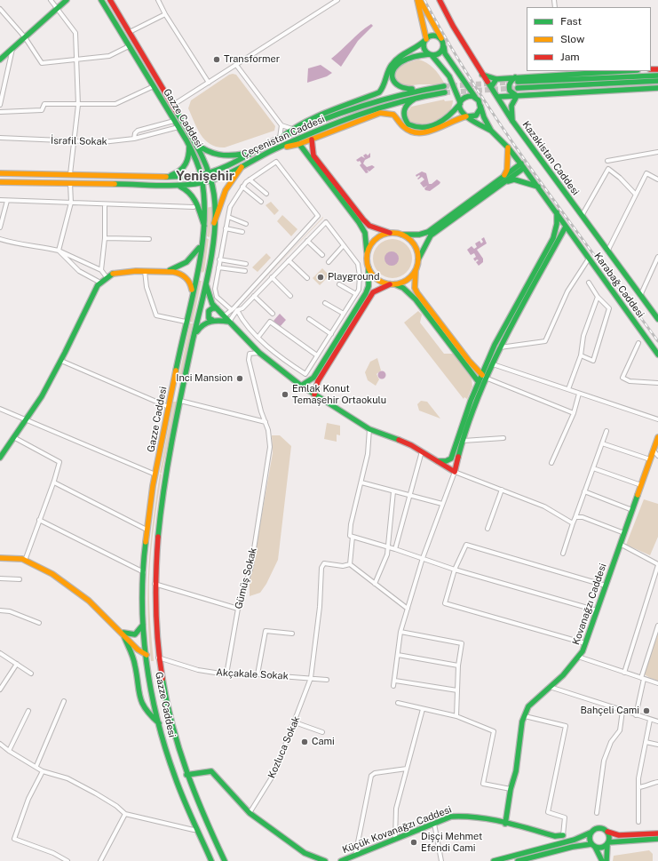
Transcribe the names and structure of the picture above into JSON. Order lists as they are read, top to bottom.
{
  "streets": {
    "main road": [
      "Gazze Caddesi",
      "Çeçenistan Caddesi",
      "Kazakistan Caddesi",
      "Karabağ Caddesi",
      "Kovanağzı Caddesi",
      "Küçük Kovanağzı Caddesi"
    ],
    "street": [
      "İsrafil Sokak",
      "Gümüş Sokak",
      "Akçakale Sokak",
      "Kozluca Sokak"
    ]
  },
  "crossings": [
    ["Gazze Caddesi", "Çeçenistan Caddesi"],
    ["Gazze Caddesi", "İsrafil Sokak"],
    ["Gazze Caddesi", "Akçakale Sokak"],
    ["Gümüş Sokak", "Akçakale Sokak"],
    ["Kovanağzı Caddesi", "Küçük Kovanağzı Caddesi"],
    ["Akçakale Sokak", "Kozluca Sokak"]
  ],
  "districts": ["Yenişehir"],
  "places": [
    "Transformer",
    "Playground",
    "Inci Mansion",
    "Emlak Konut Temaşehir Ortaokulu",
    "Bahçeli Cami",
    "Cami",
    "Dişçi Mehmet Efendi Cami"
  ],
  "legend": ["Fast", "Slow", "Jam"]
}
